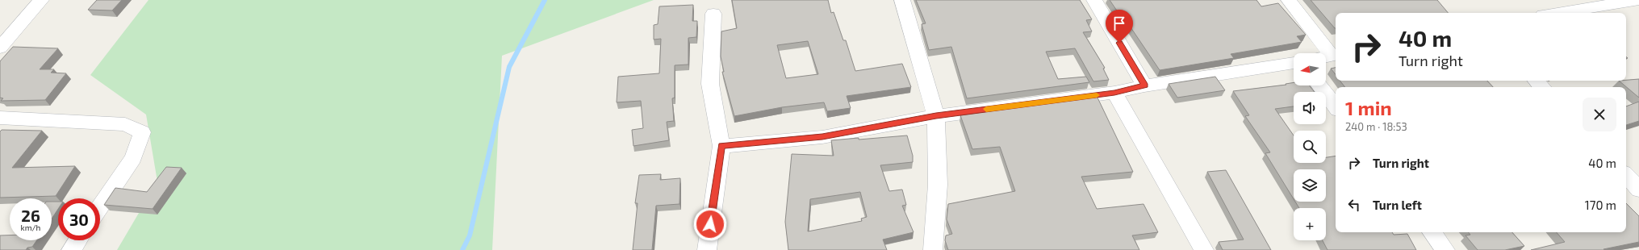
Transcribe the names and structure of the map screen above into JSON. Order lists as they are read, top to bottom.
{
  "north": "left",
  "page": {
    "turn": ["40 m", "Turn right"],
    "map_buttons": "+",
    "heading": ["1 min", "240 m · 18:53"],
    "list": [
      {
        "name": "Turn right",
        "value": "40 m"
      },
      {
        "name": "Turn left",
        "value": "170 m"
      }
    ],
    "speed": "26 km/h",
    "limit": "30"
  }
}
